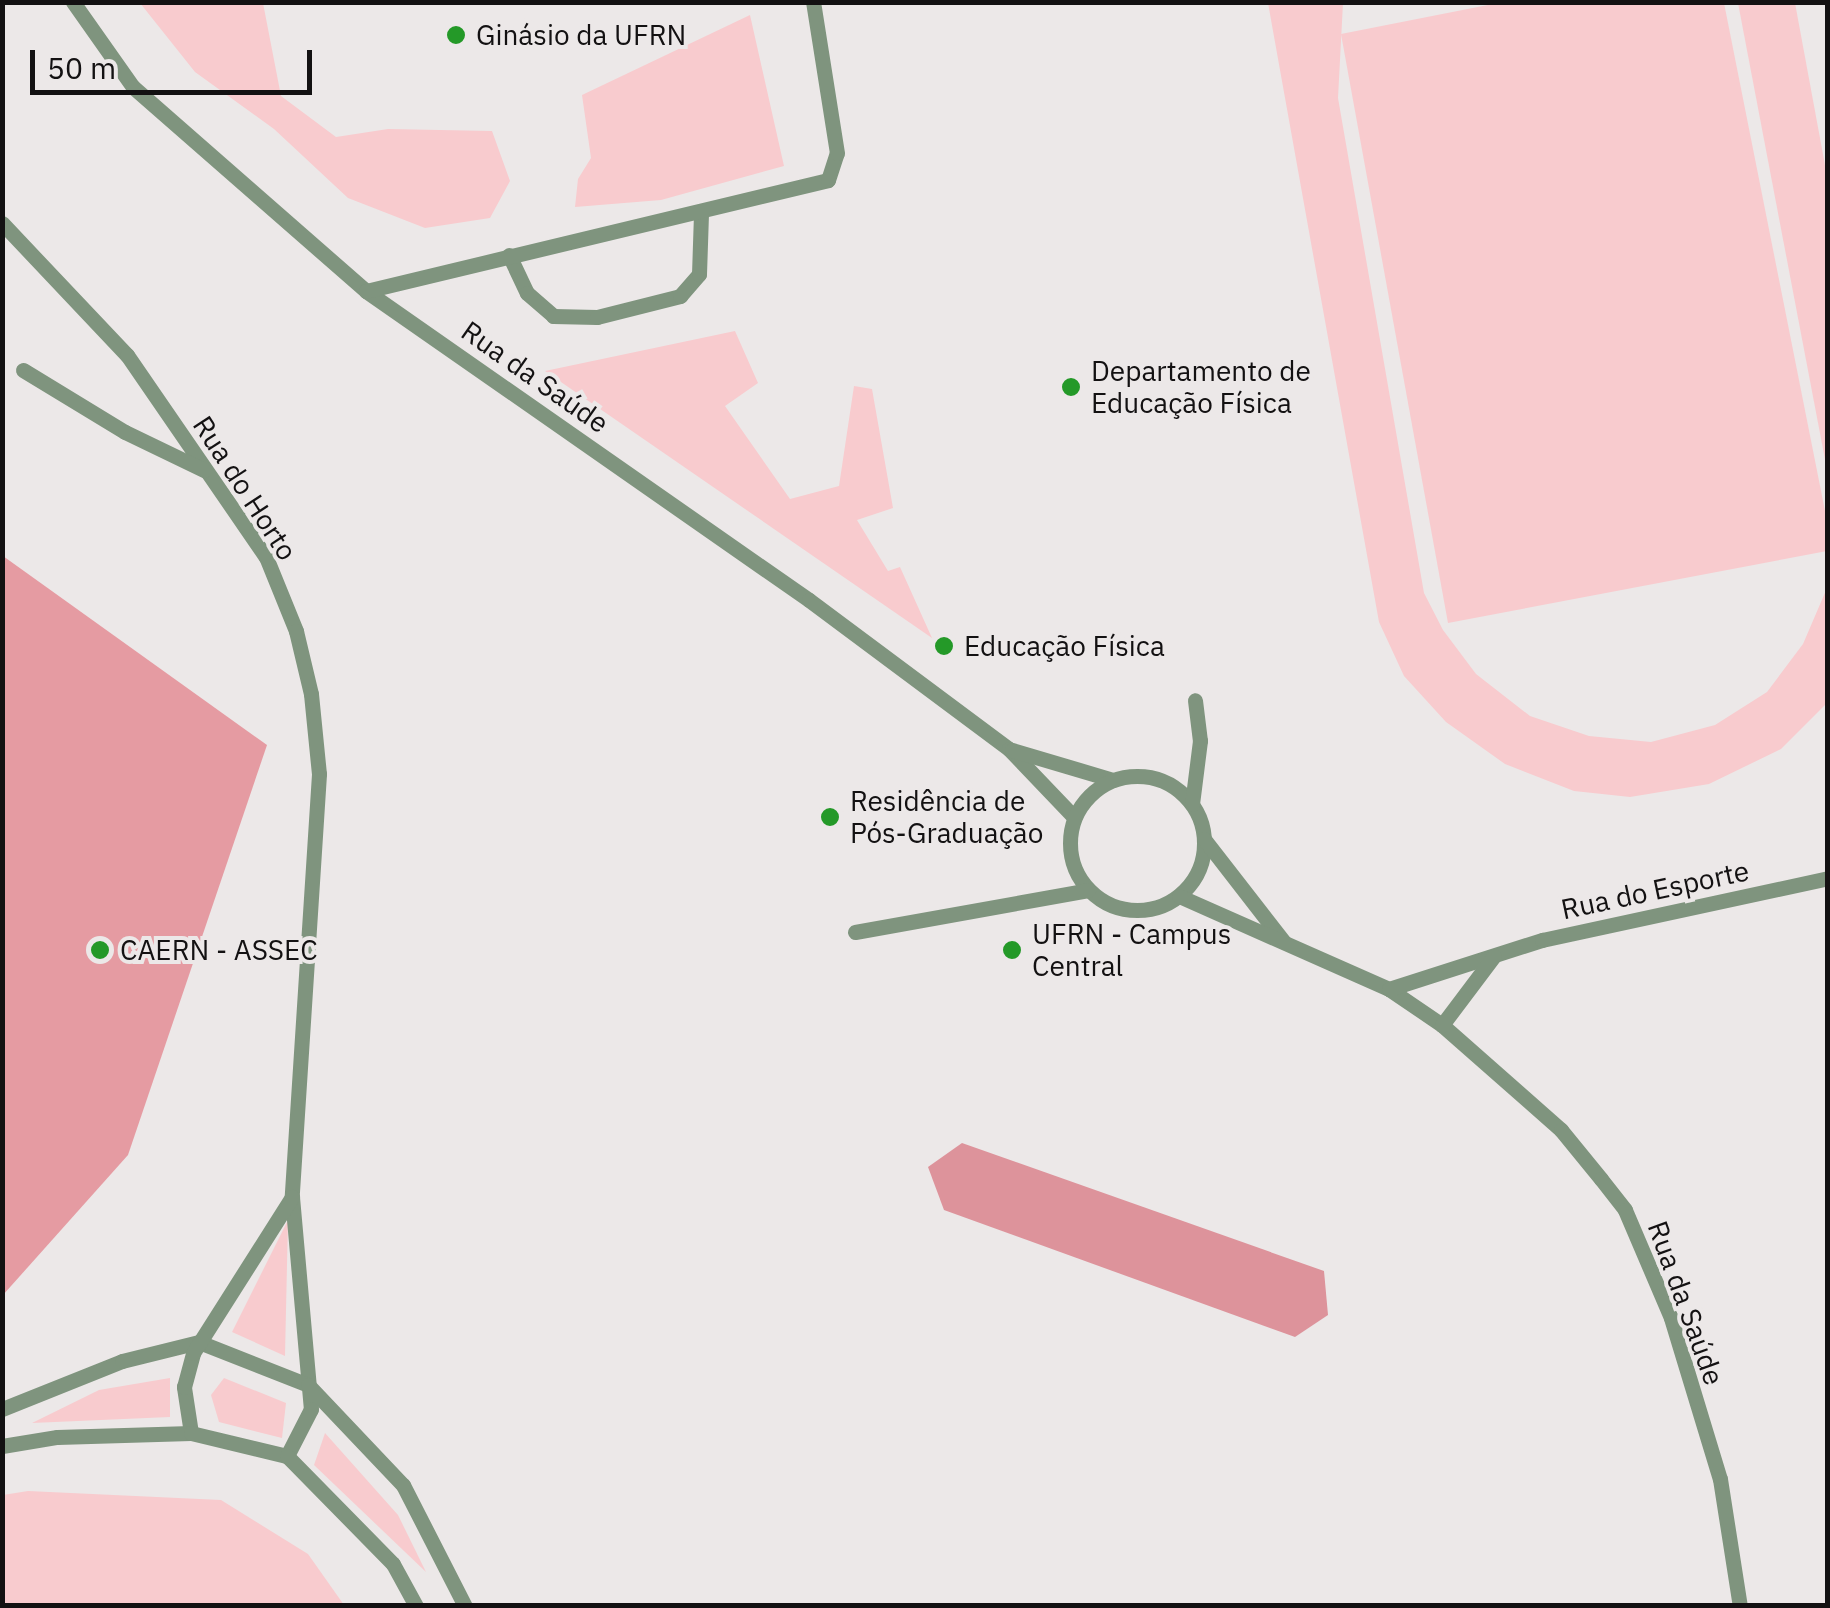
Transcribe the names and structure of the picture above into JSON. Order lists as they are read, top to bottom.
{
  "streets": {
    "lane": ["Rua da Saúde", "Rua do Horto", "Rua do Esporte"]
  },
  "crossings": [
    ["Rua da Saúde", "Rua do Esporte"]
  ],
  "places": [
    "Ginásio da UFRN",
    "Departamento de Educação Física",
    "Educação Física",
    "Residência de Pós-Graduação",
    "CAERN - ASSEC",
    "UFRN - Campus Central"
  ],
  "scale_bar": "50 m"
}
